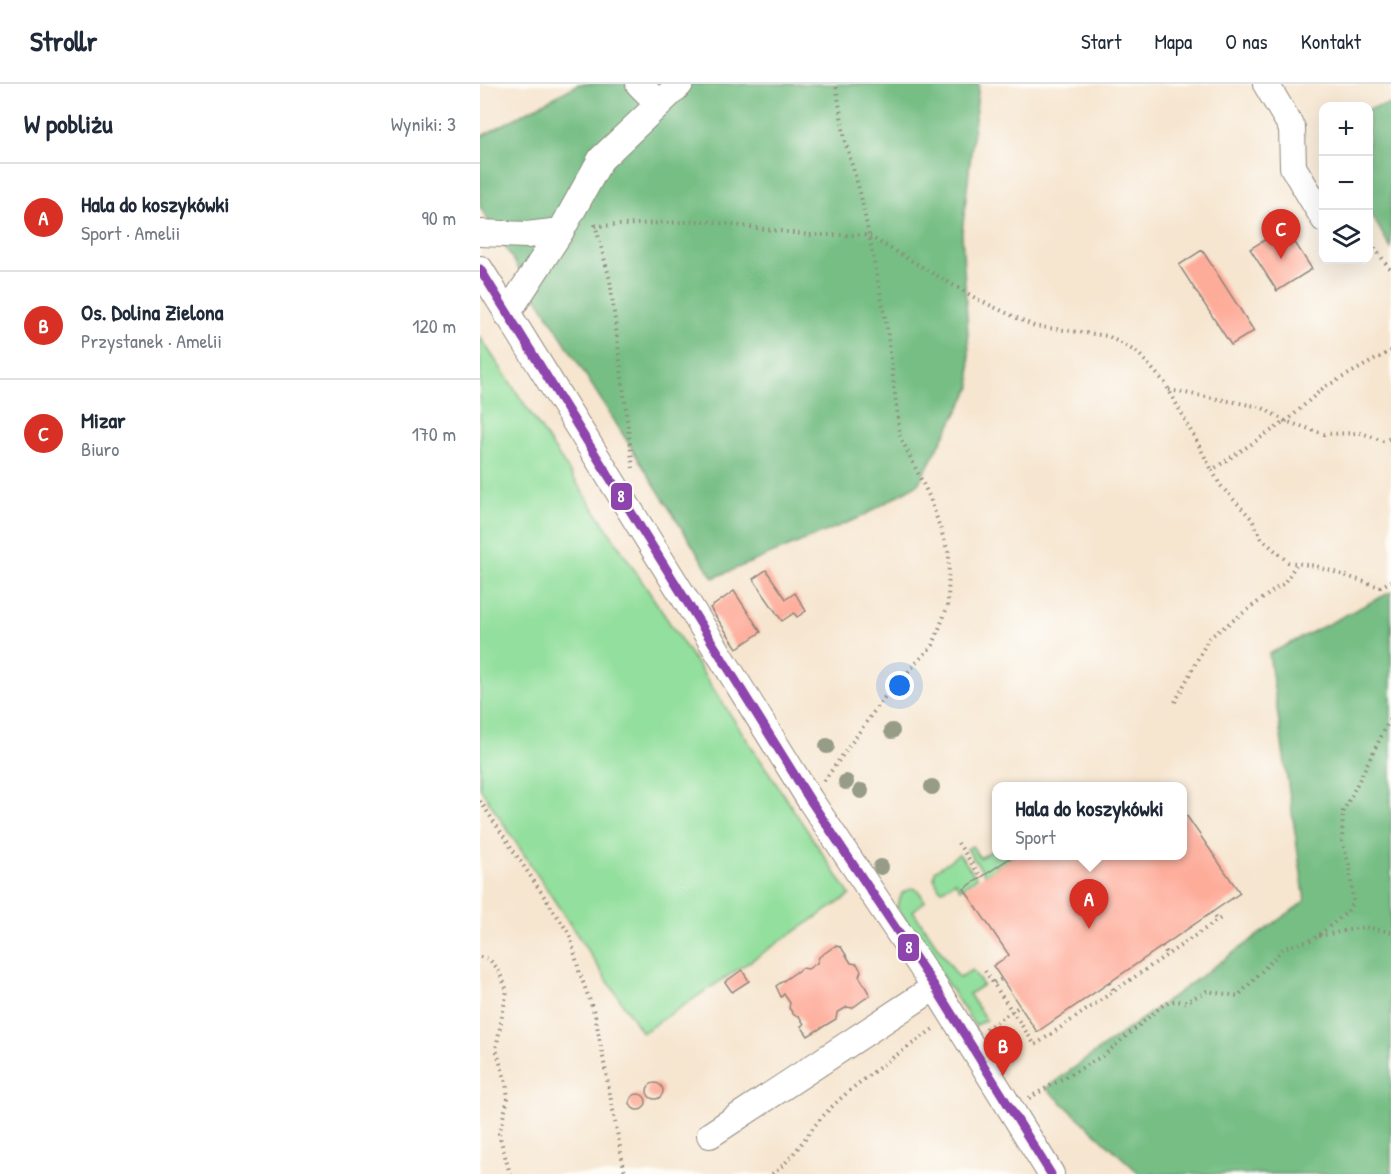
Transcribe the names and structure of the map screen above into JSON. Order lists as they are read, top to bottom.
{
  "lines": ["transit line 8"],
  "page": {
    "header": "Strollr",
    "nav": [
      "Start",
      "Mapa",
      "O nas",
      "Kontakt"
    ],
    "heading": ["W pobliżu", "Wyniki: 3"],
    "map_buttons": ["+", "−"],
    "list": [
      {
        "mark": "A",
        "name": "Hala do koszykówki",
        "note": "Sport · Amelii",
        "value": "90 m"
      },
      {
        "mark": "B",
        "name": "Os. Dolina Zielona",
        "note": "Przystanek · Amelii",
        "value": "120 m"
      },
      {
        "mark": "C",
        "name": "Mizar",
        "note": "Biuro",
        "value": "170 m"
      }
    ],
    "pins": ["C", "A", "B"],
    "popup": ["Hala do koszykówki", "Sport"]
  }
}
